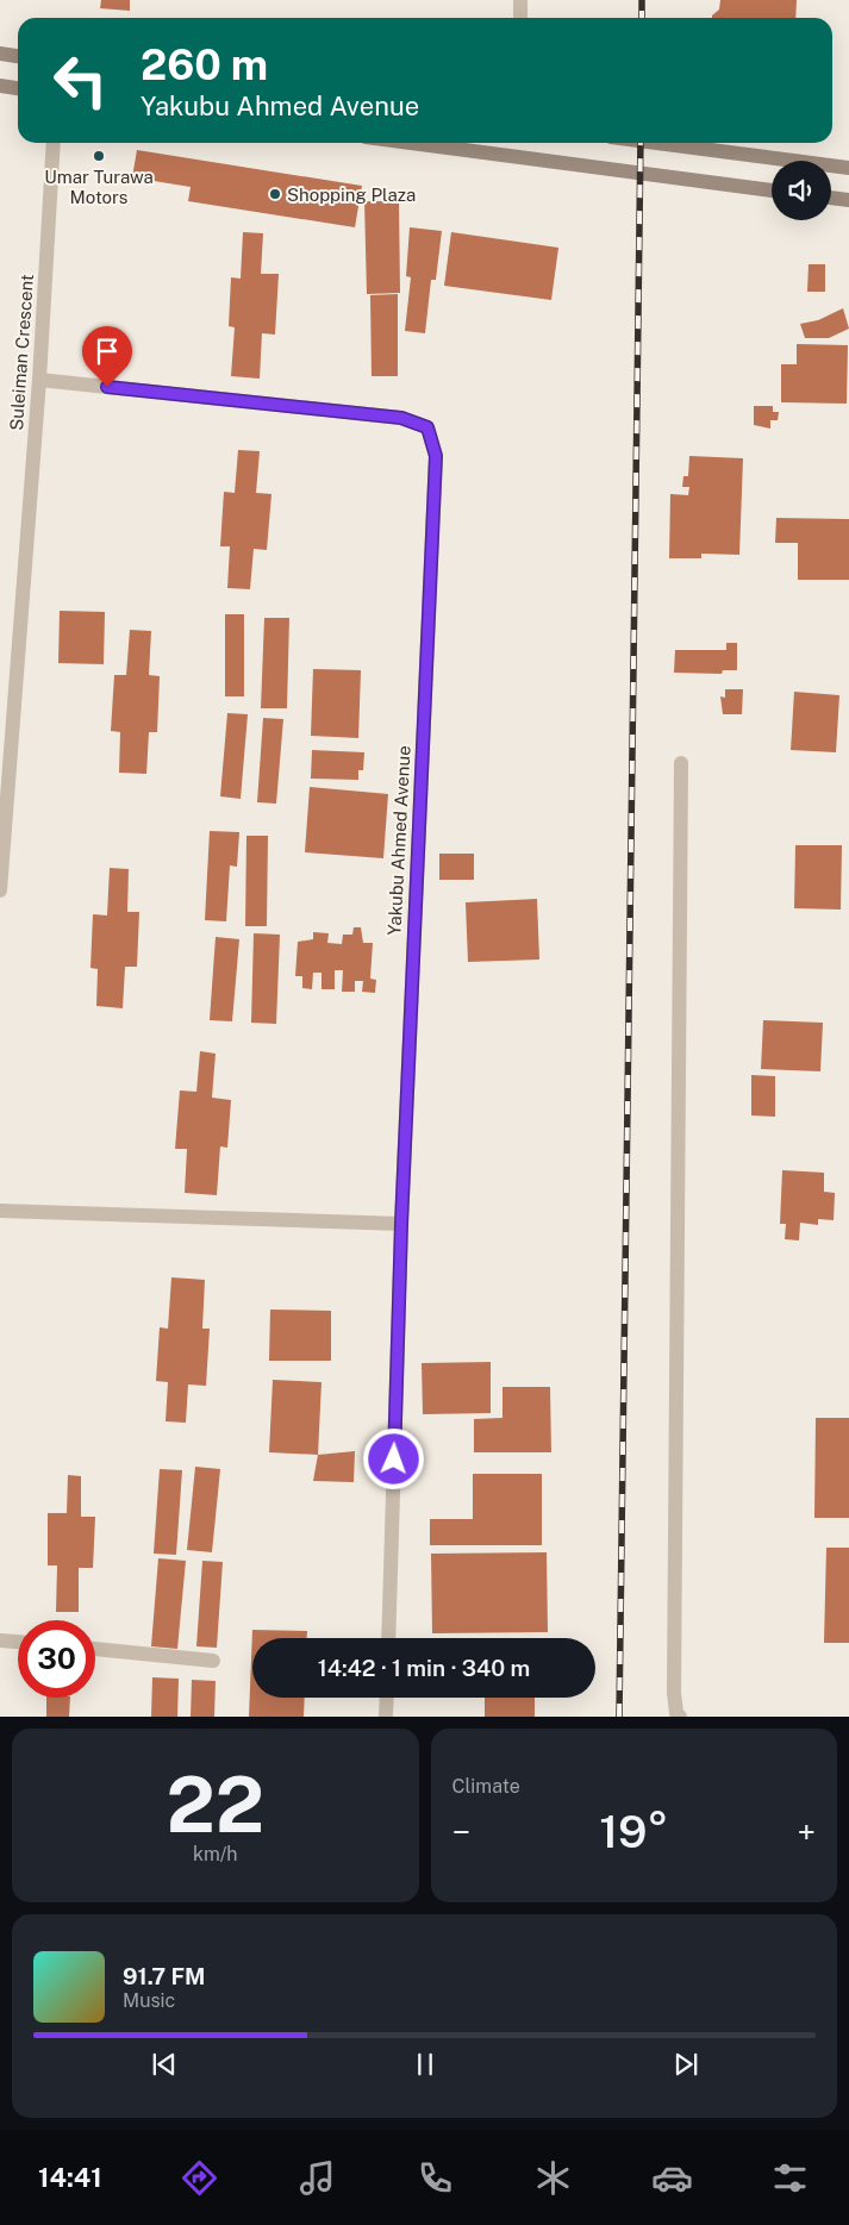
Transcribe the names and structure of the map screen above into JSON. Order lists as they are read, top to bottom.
{
  "streets": {
    "street": ["Suleiman Crescent", "Yakubu Ahmed Avenue"]
  },
  "crossings": [
    ["Suleiman Crescent", "Yakubu Ahmed Avenue"]
  ],
  "places": ["Umar Turawa Motors", "Shopping Plaza"],
  "page": {
    "turn": ["260 m", "Yakubu Ahmed Avenue"],
    "limit": "30",
    "trip": "14:42 · 1 min · 340 m",
    "tile": [
      ["22", "km/h"],
      "Climate"
    ],
    "heat": ["−", "19°", "+"],
    "song": ["91.7 FM", "Music"],
    "tabs": "14:41"
  }
}
